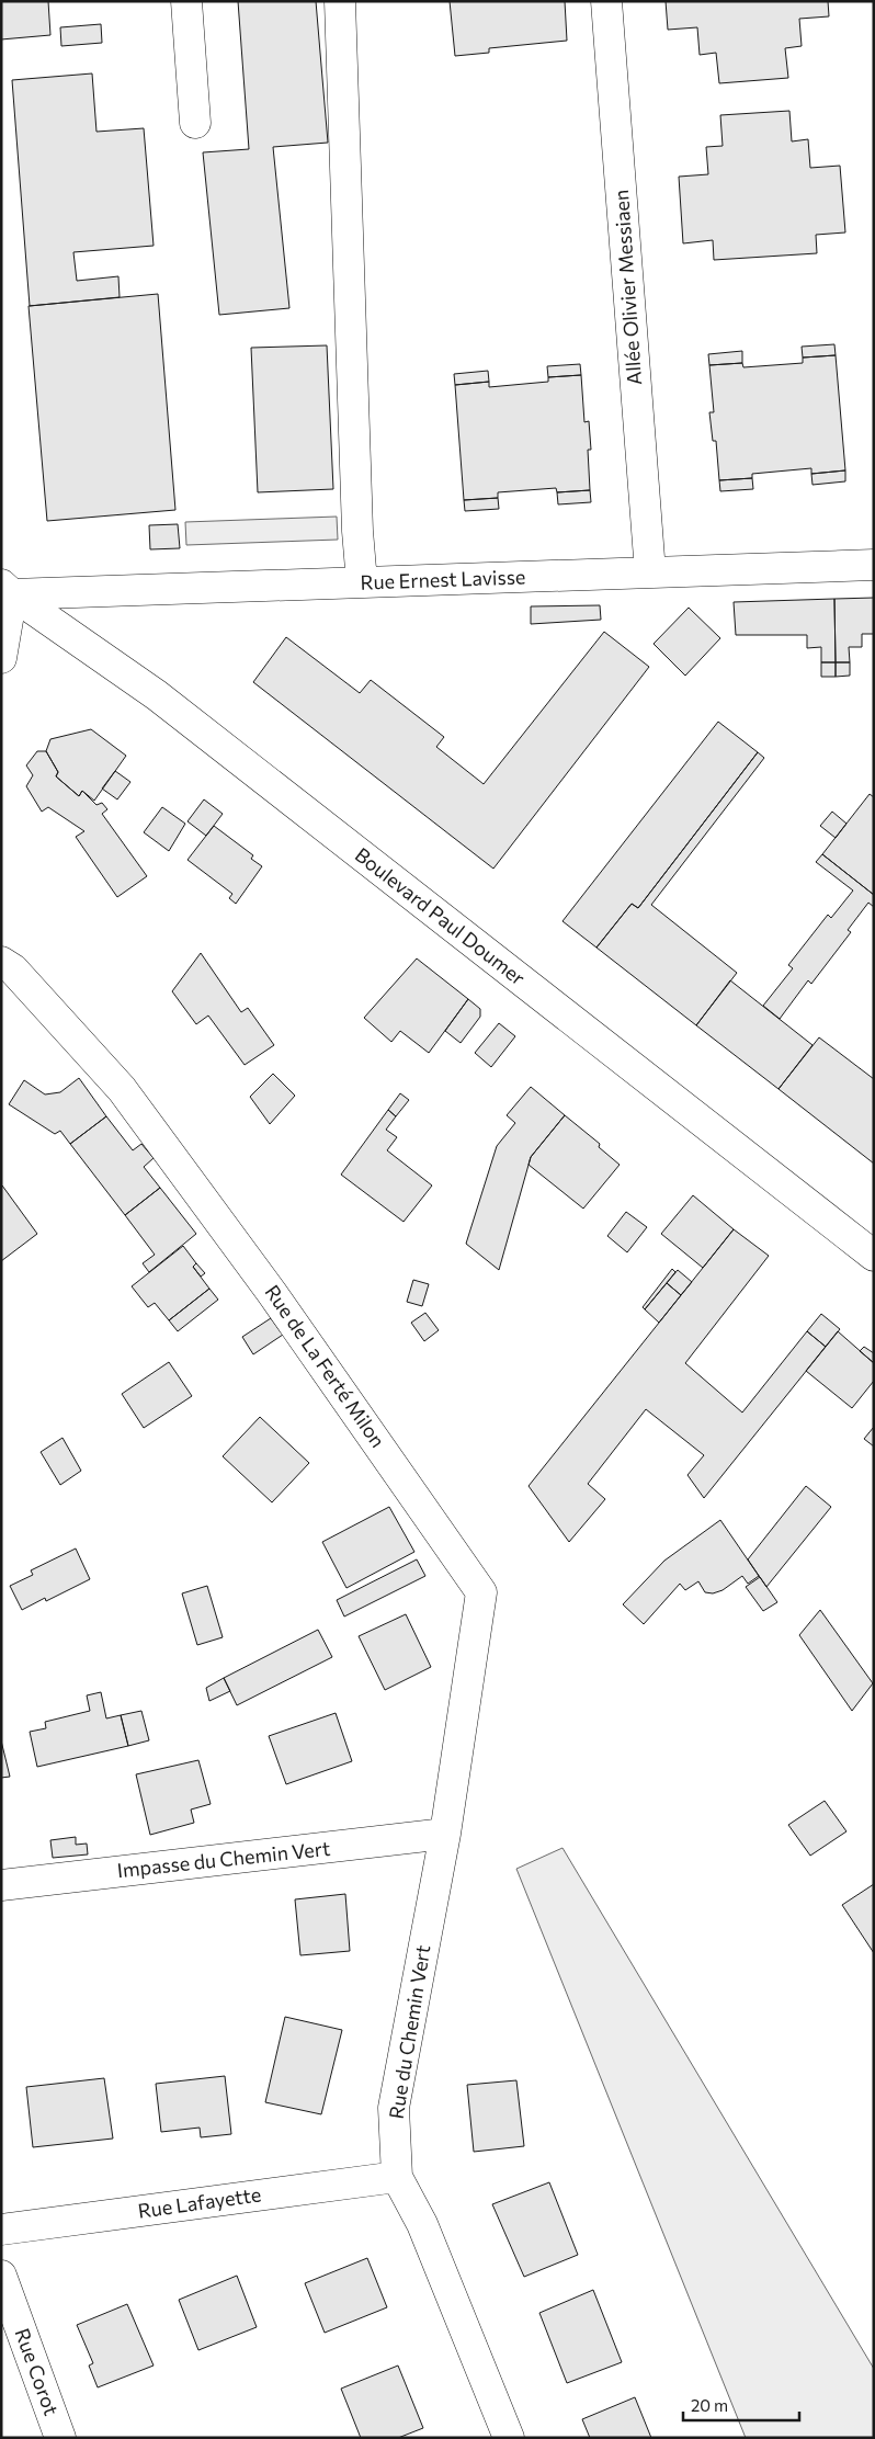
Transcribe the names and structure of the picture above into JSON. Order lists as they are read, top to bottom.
{
  "streets": {
    "street": [
      "Allée Olivier Messiaen",
      "Rue Ernest Lavisse",
      "Boulevard Paul Doumer",
      "Rue de La Ferté Milon",
      "Impasse du Chemin Vert",
      "Rue du Chemin Vert",
      "Rue Lafayette",
      "Rue Corot"
    ]
  },
  "crossings": [
    ["Allée Olivier Messiaen", "Rue Ernest Lavisse"],
    ["Rue Ernest Lavisse", "Boulevard Paul Doumer"],
    ["Rue de La Ferté Milon", "Impasse du Chemin Vert"],
    ["Rue de La Ferté Milon", "Rue du Chemin Vert"],
    ["Impasse du Chemin Vert", "Rue du Chemin Vert"],
    ["Rue du Chemin Vert", "Rue Lafayette"]
  ],
  "scale_bar": "20 m"
}
